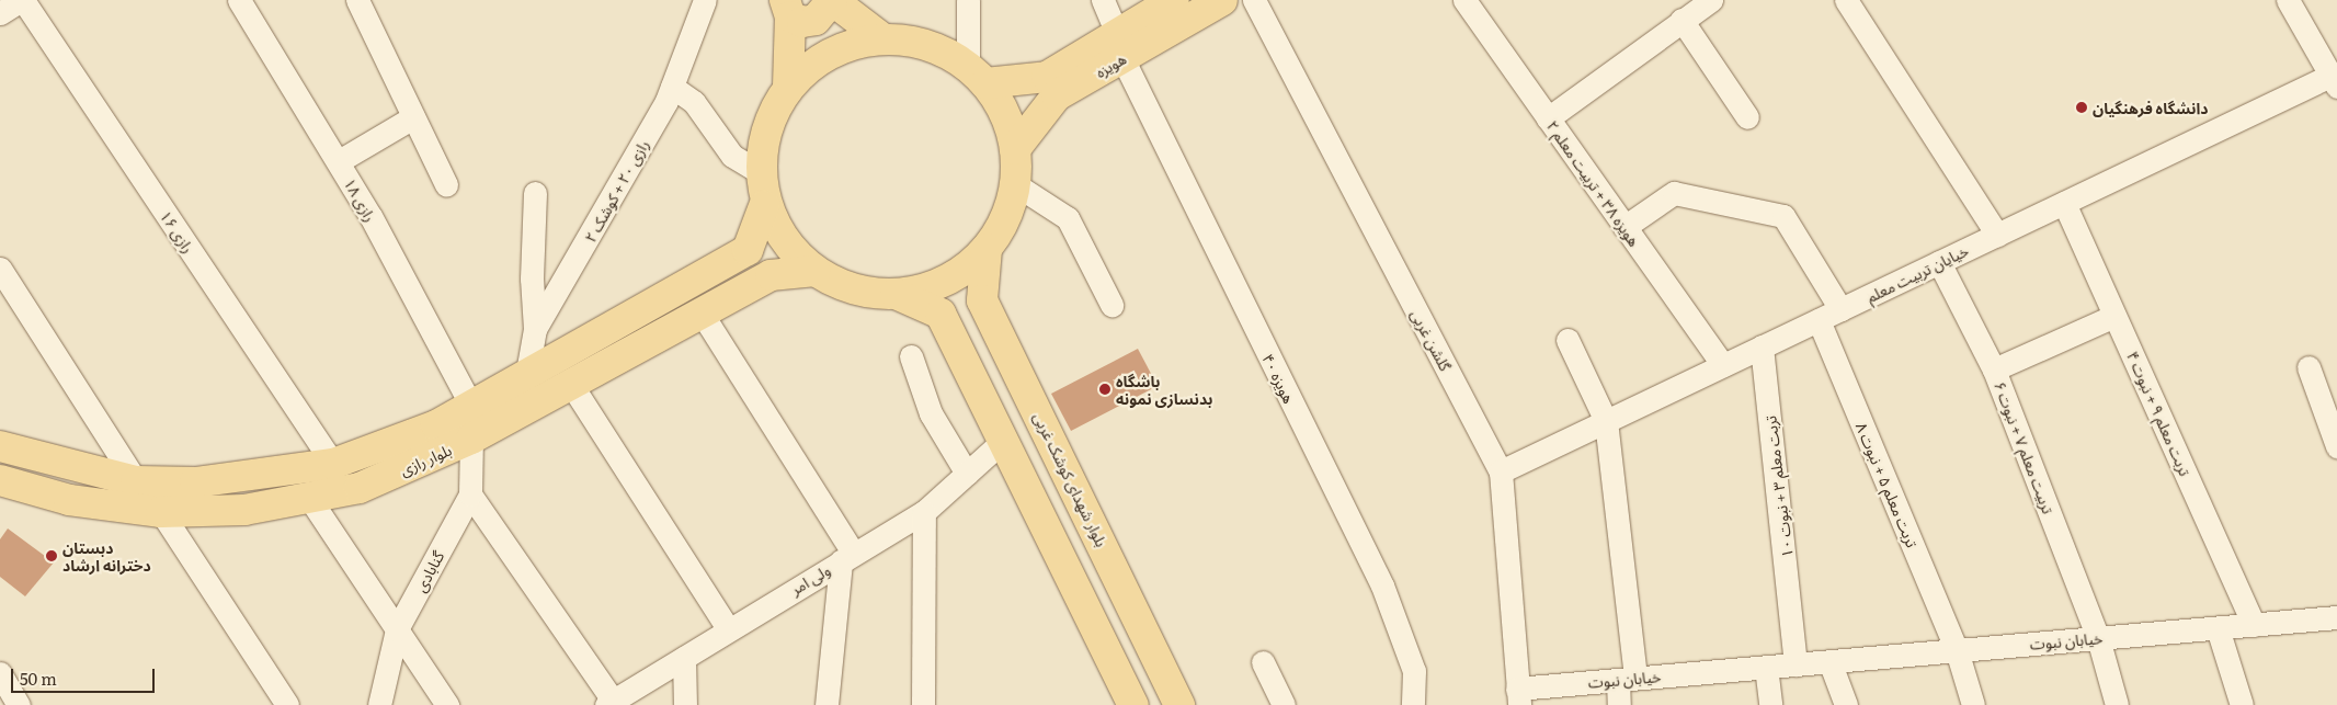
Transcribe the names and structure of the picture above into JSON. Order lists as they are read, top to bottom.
{
  "streets": {
    "main road": ["هویزه", "بلوار رازی", "بلوار شهدای کوشک غربی"],
    "street": [
      "هویزه ۳۸ + تربیت معلم ۲",
      "رازی ۲۰ + کوشک ۲",
      "رازی ۱۸",
      "رازی ۱۶",
      "خیایان تربیت معلم",
      "گلشن غربی",
      "هویزه ۴۰",
      "تربت معلم ۹ + نبوت ۴",
      "تربیت معلم ۷ + نبوت ۶",
      "تربت معلم ۵ + نبوت ۸",
      "تربت معلم ۳ + نبوت ۱۰",
      "گنابادی",
      "ولی امر",
      "خیابان نبوت"
    ]
  },
  "crossings": [
    ["هویزه", "هویزه ۴۰"],
    ["هویزه ۳۸ + تربیت معلم ۲", "خیایان تربیت معلم"],
    ["رازی ۲۰ + کوشک ۲", "بلوار رازی"],
    ["رازی ۱۸", "بلوار رازی"],
    ["رازی ۱۶", "بلوار رازی"],
    ["خیایان تربیت معلم", "گلشن غربی"],
    ["خیایان تربیت معلم", "تربت معلم ۹ + نبوت ۴"],
    ["خیایان تربیت معلم", "تربیت معلم ۷ + نبوت ۶"],
    ["خیایان تربیت معلم", "تربت معلم ۵ + نبوت ۸"],
    ["خیایان تربیت معلم", "تربت معلم ۳ + نبوت ۱۰"],
    ["گلشن غربی", "خیابان نبوت"],
    ["تربت معلم ۹ + نبوت ۴", "خیابان نبوت"],
    ["تربیت معلم ۷ + نبوت ۶", "خیابان نبوت"],
    ["بلوار رازی", "گنابادی"],
    ["تربت معلم ۵ + نبوت ۸", "خیابان نبوت"],
    ["تربت معلم ۳ + نبوت ۱۰", "خیابان نبوت"]
  ],
  "places": ["دانشگاه فرهنگیان", "باشگاه بدنسازی نمونه", "دبستان دخترانه ارشاد"],
  "scale_bar": "50 m"
}
